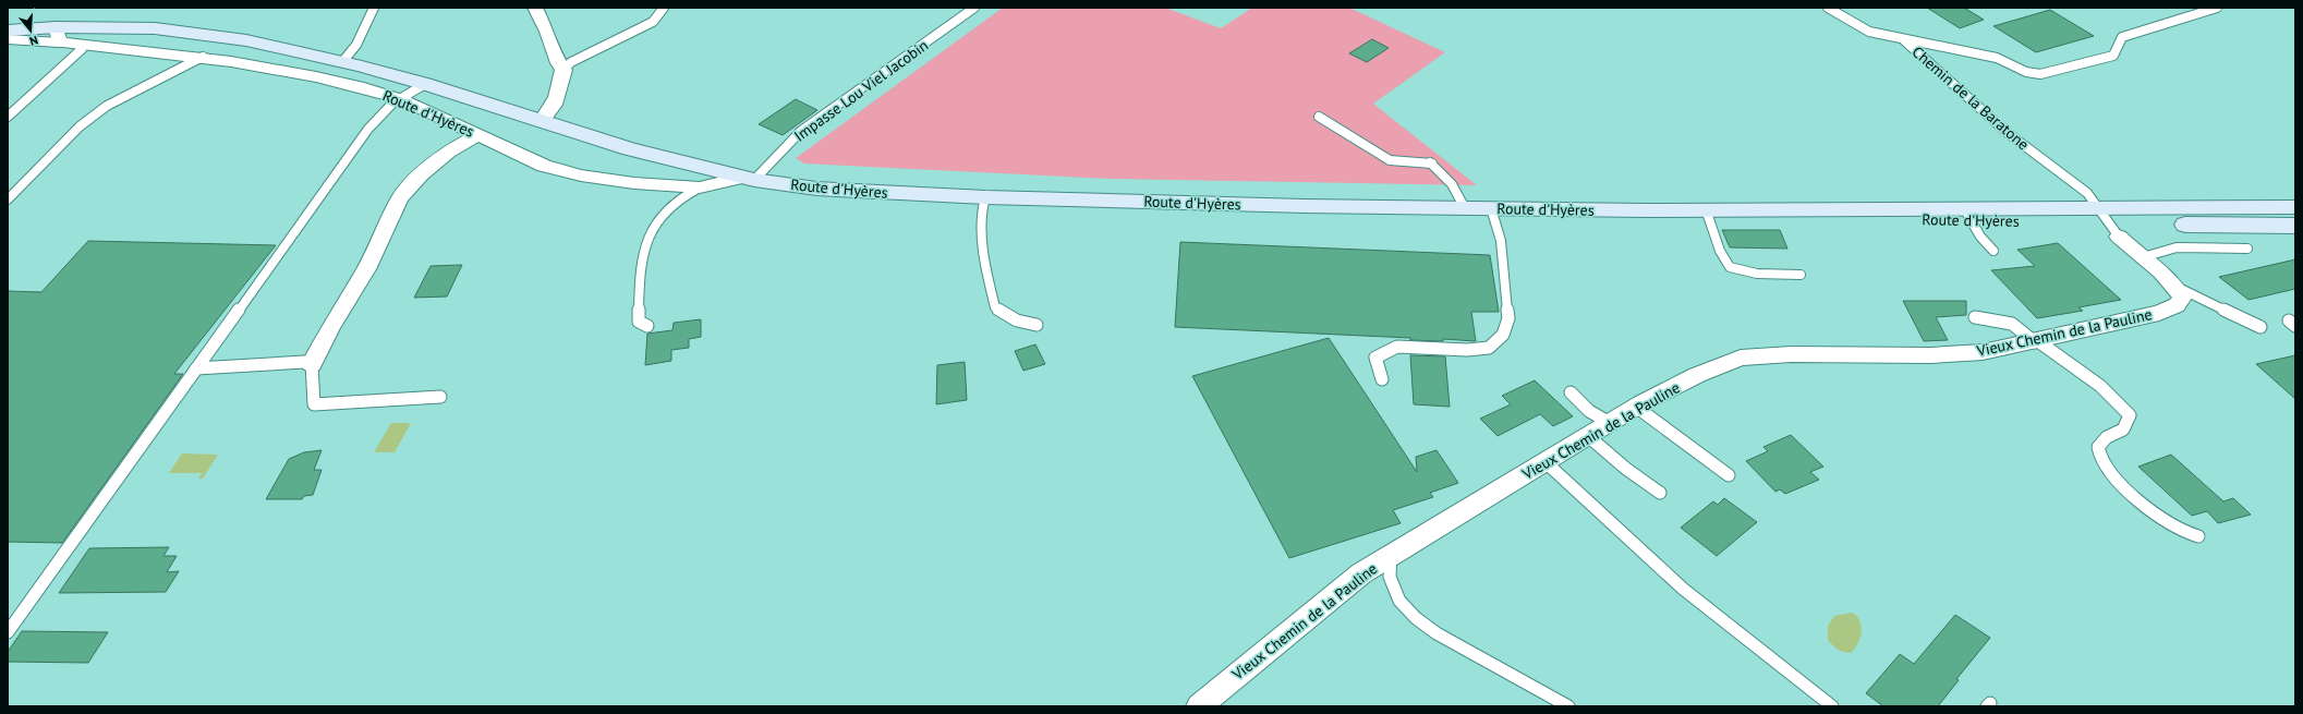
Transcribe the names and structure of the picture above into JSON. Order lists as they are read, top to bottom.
{
  "streets": {
    "main road": ["Route d'Hyères"],
    "street": ["Vieux Chemin de la Pauline"],
    "lane": ["Impasse Lou Viel Jacobin", "Chemin de la Baratone"]
  },
  "crossings": [
    ["Impasse Lou Viel Jacobin", "Route d'Hyères"],
    ["Chemin de la Baratone", "Route d'Hyères"]
  ],
  "north": "bottom"
}
